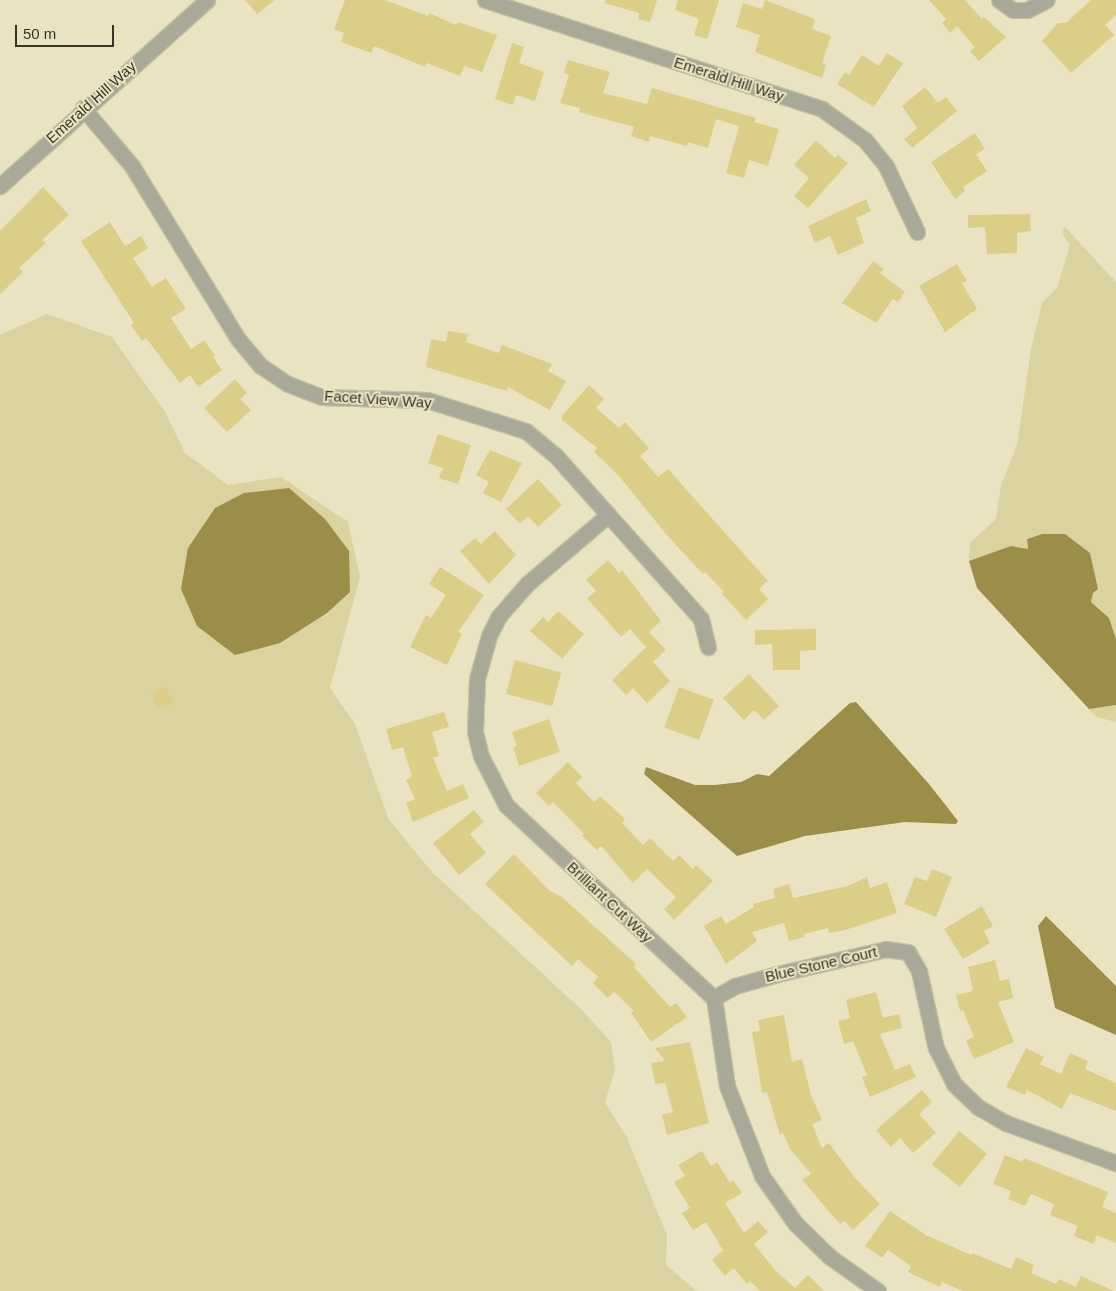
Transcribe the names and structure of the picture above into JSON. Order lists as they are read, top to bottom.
{
  "streets": {
    "street": [
      "Emerald Hill Way",
      "Facet View Way",
      "Brilliant Cut Way",
      "Blue Stone Court"
    ]
  },
  "crossings": [
    ["Emerald Hill Way", "Facet View Way"],
    ["Facet View Way", "Brilliant Cut Way"],
    ["Brilliant Cut Way", "Blue Stone Court"]
  ],
  "scale_bar": "50 m"
}
